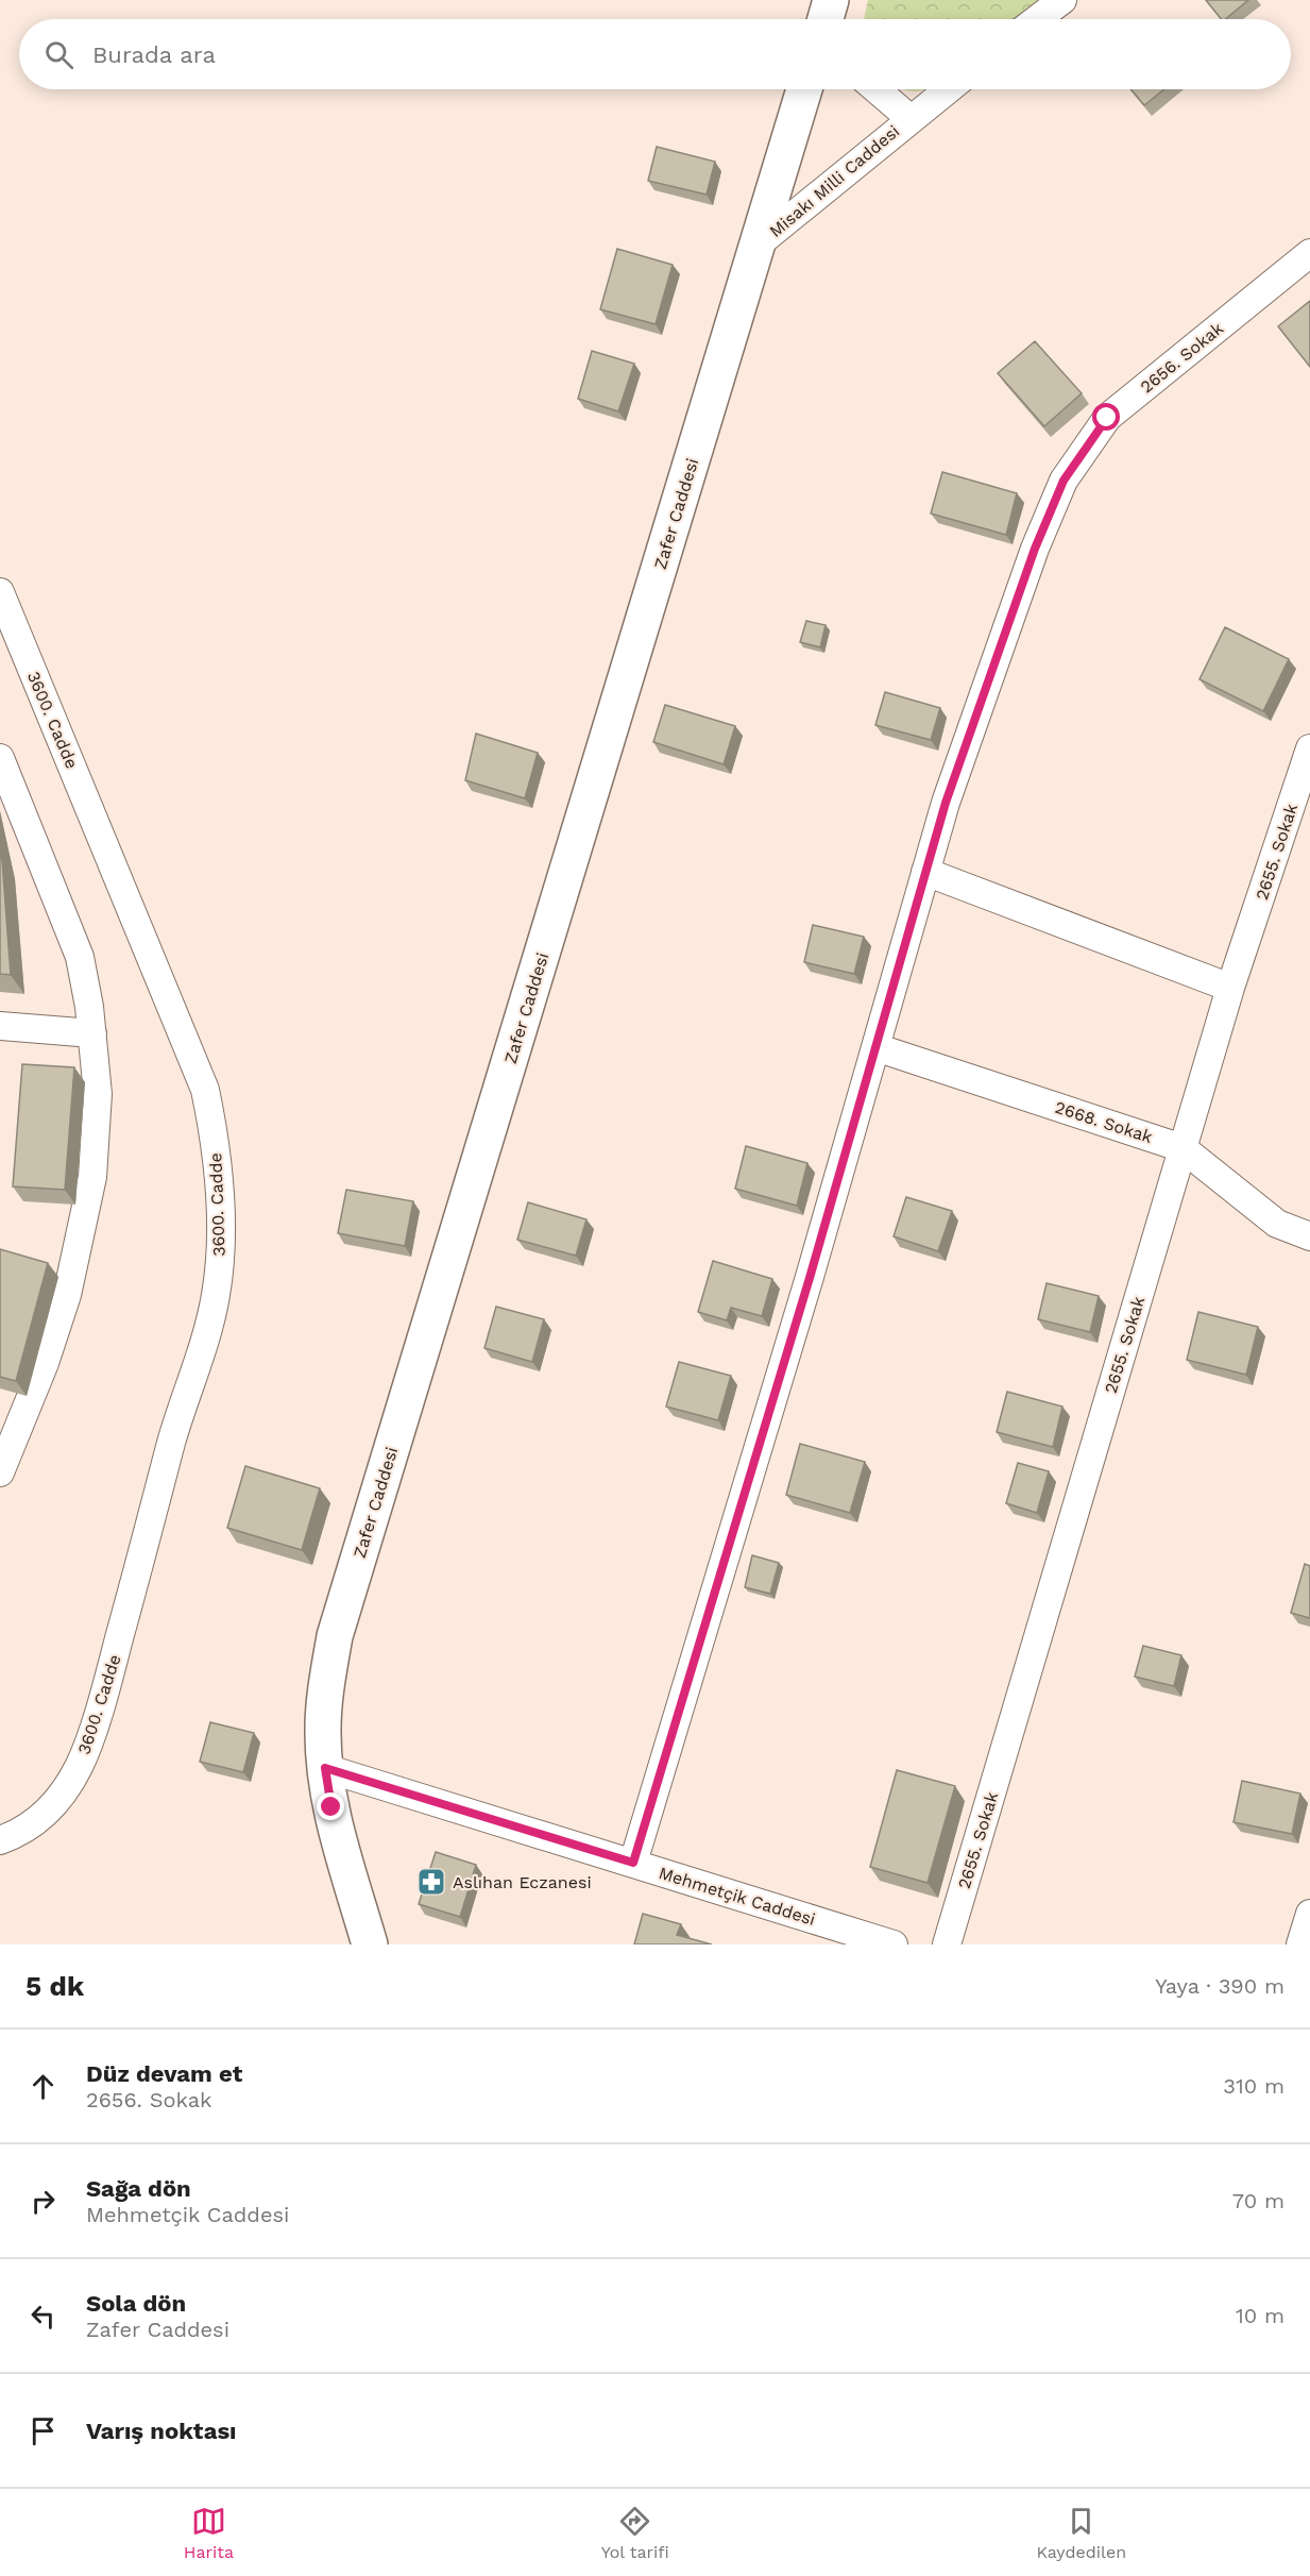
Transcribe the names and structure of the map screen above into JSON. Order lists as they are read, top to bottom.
{
  "streets": {
    "main road": ["Zafer Caddesi"],
    "street": [
      "Misakı Milli Caddesi",
      "2656. Sokak",
      "3600. Cadde",
      "2655. Sokak",
      "2668. Sokak",
      "Mehmetçik Caddesi"
    ]
  },
  "crossings": [
    ["Misakı Milli Caddesi", "Zafer Caddesi"],
    ["2656. Sokak", "2668. Sokak"],
    ["2656. Sokak", "Mehmetçik Caddesi"],
    ["Zafer Caddesi", "Mehmetçik Caddesi"],
    ["2655. Sokak", "2668. Sokak"]
  ],
  "places": {
    "pharmacy": ["Aslıhan Eczanesi"]
  },
  "page": {
    "search": "Burada ara",
    "heading": ["5 dk", "Yaya · 390 m"],
    "list": [
      ["Düz devam et", "2656. Sokak", "310 m"],
      ["Sağa dön", "Mehmetçik Caddesi", "70 m"],
      ["Sola dön", "Zafer Caddesi", "10 m"],
      "Varış noktası"
    ],
    "nav": ["Harita", "Yol tarifi", "Kaydedilen"]
  }
}
